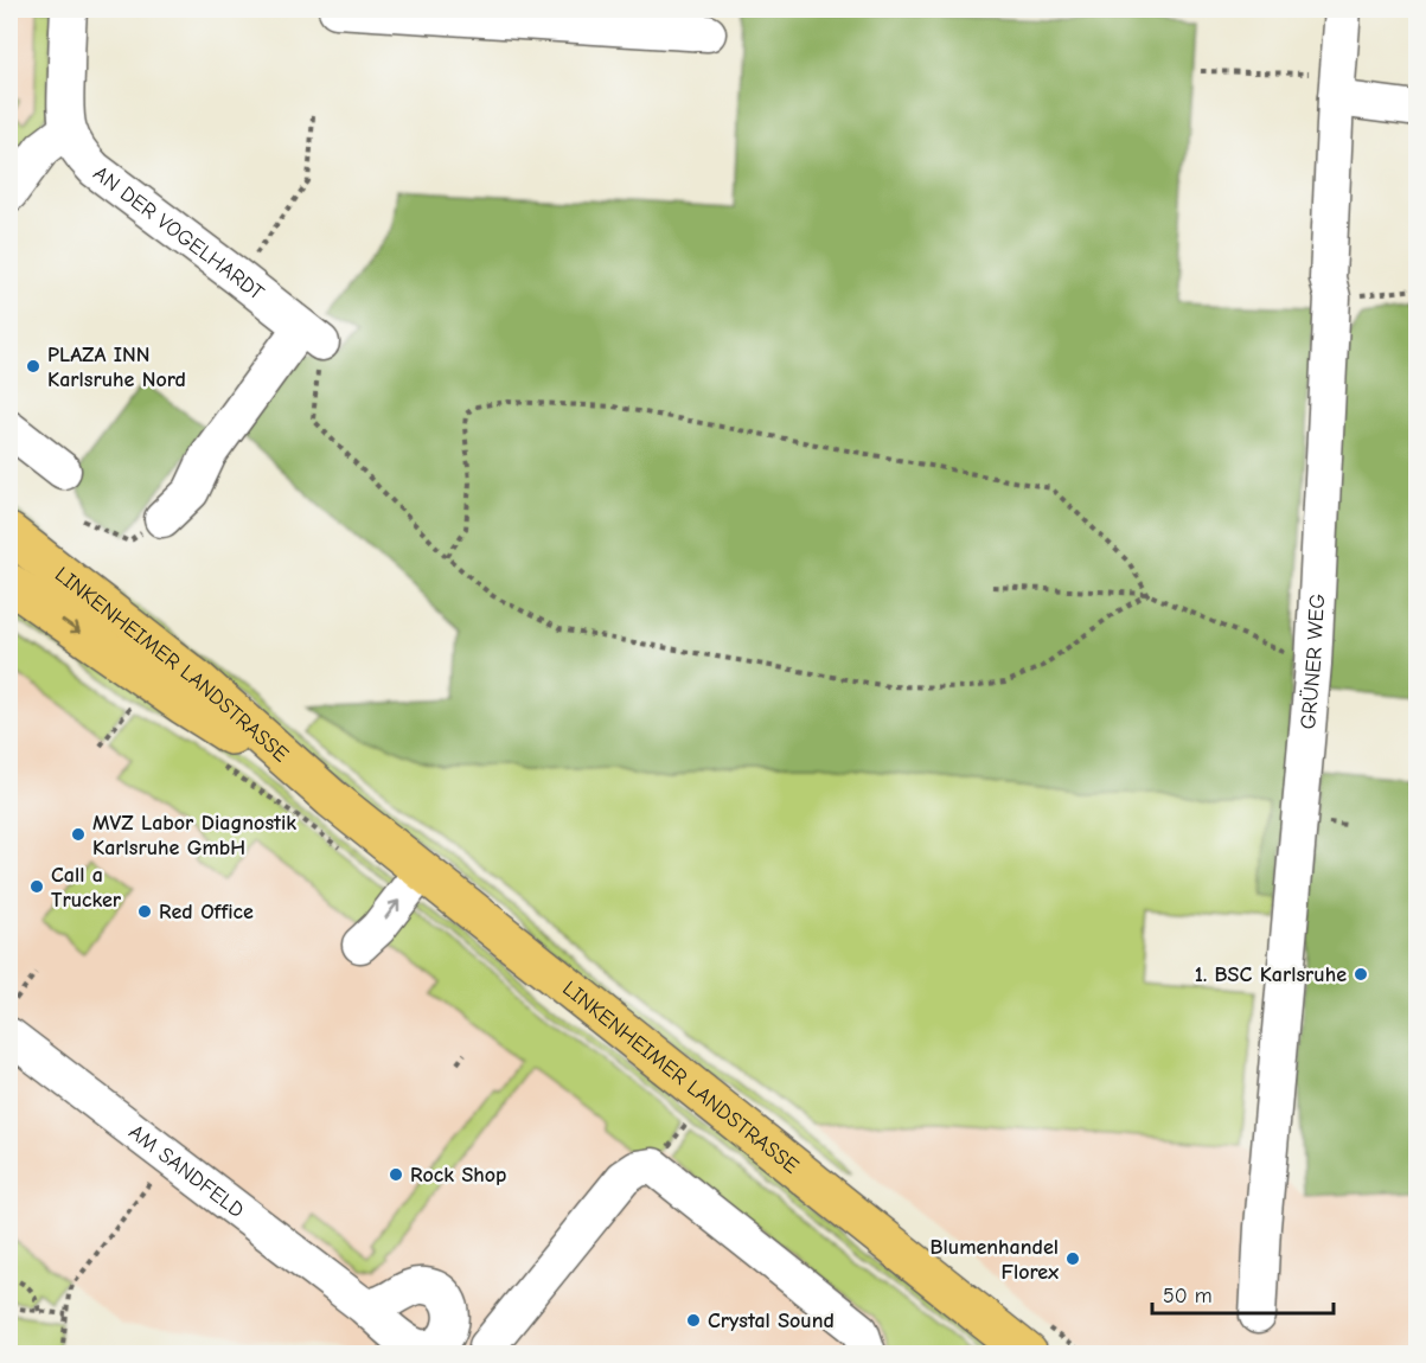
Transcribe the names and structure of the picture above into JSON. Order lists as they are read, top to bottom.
{
  "streets": {
    "main road": ["LINKENHEIMER LANDSTRASSE"],
    "street": ["AN DER VOGELHARDT", "GRÜNER WEG", "AM SANDFELD"]
  },
  "places": [
    "PLAZA INN Karlsruhe Nord",
    "MVZ Labor Diagnostik Karlsruhe GmbH",
    "Call a Trucker",
    "Red Office",
    "1. BSC Karlsruhe",
    "Rock Shop",
    "Blumenhandel Florex",
    "Crystal Sound"
  ],
  "scale_bar": "50 m"
}
